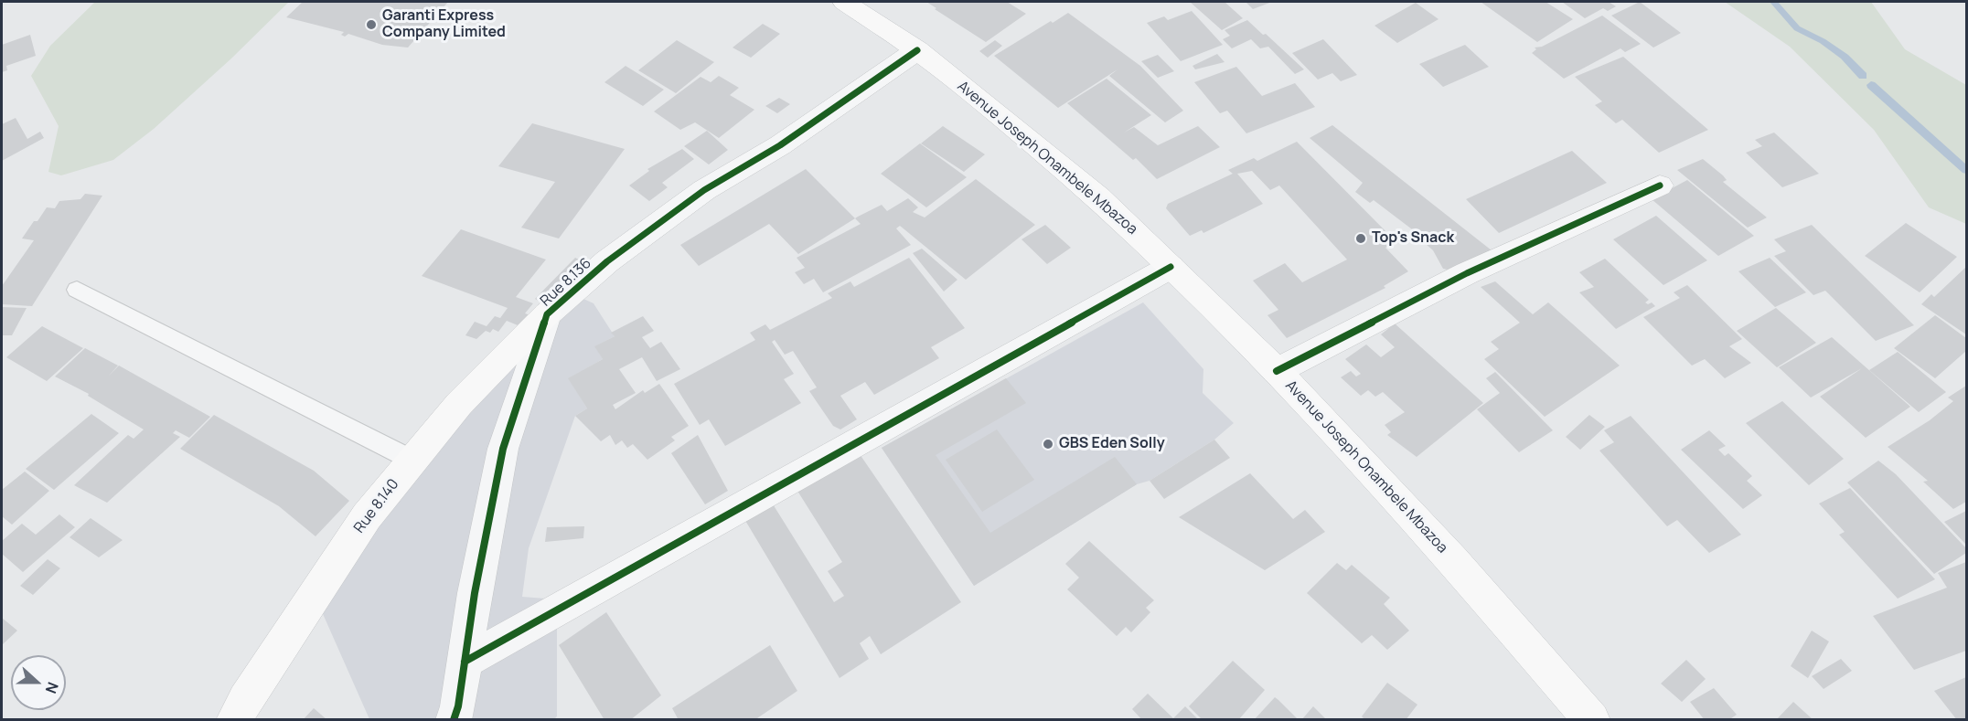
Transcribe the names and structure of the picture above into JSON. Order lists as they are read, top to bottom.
{
  "streets": {
    "main road": ["Avenue Joseph Onambele Mbazoa", "Rue 8.140"],
    "street": ["Rue 8.136"]
  },
  "crossings": [
    ["Avenue Joseph Onambele Mbazoa", "Rue 8.136"],
    ["Rue 8.136", "Rue 8.140"]
  ],
  "places": ["Garanti Express Company Limited", "Top's Snack", "GBS Eden Solly"],
  "north": "right"
}
